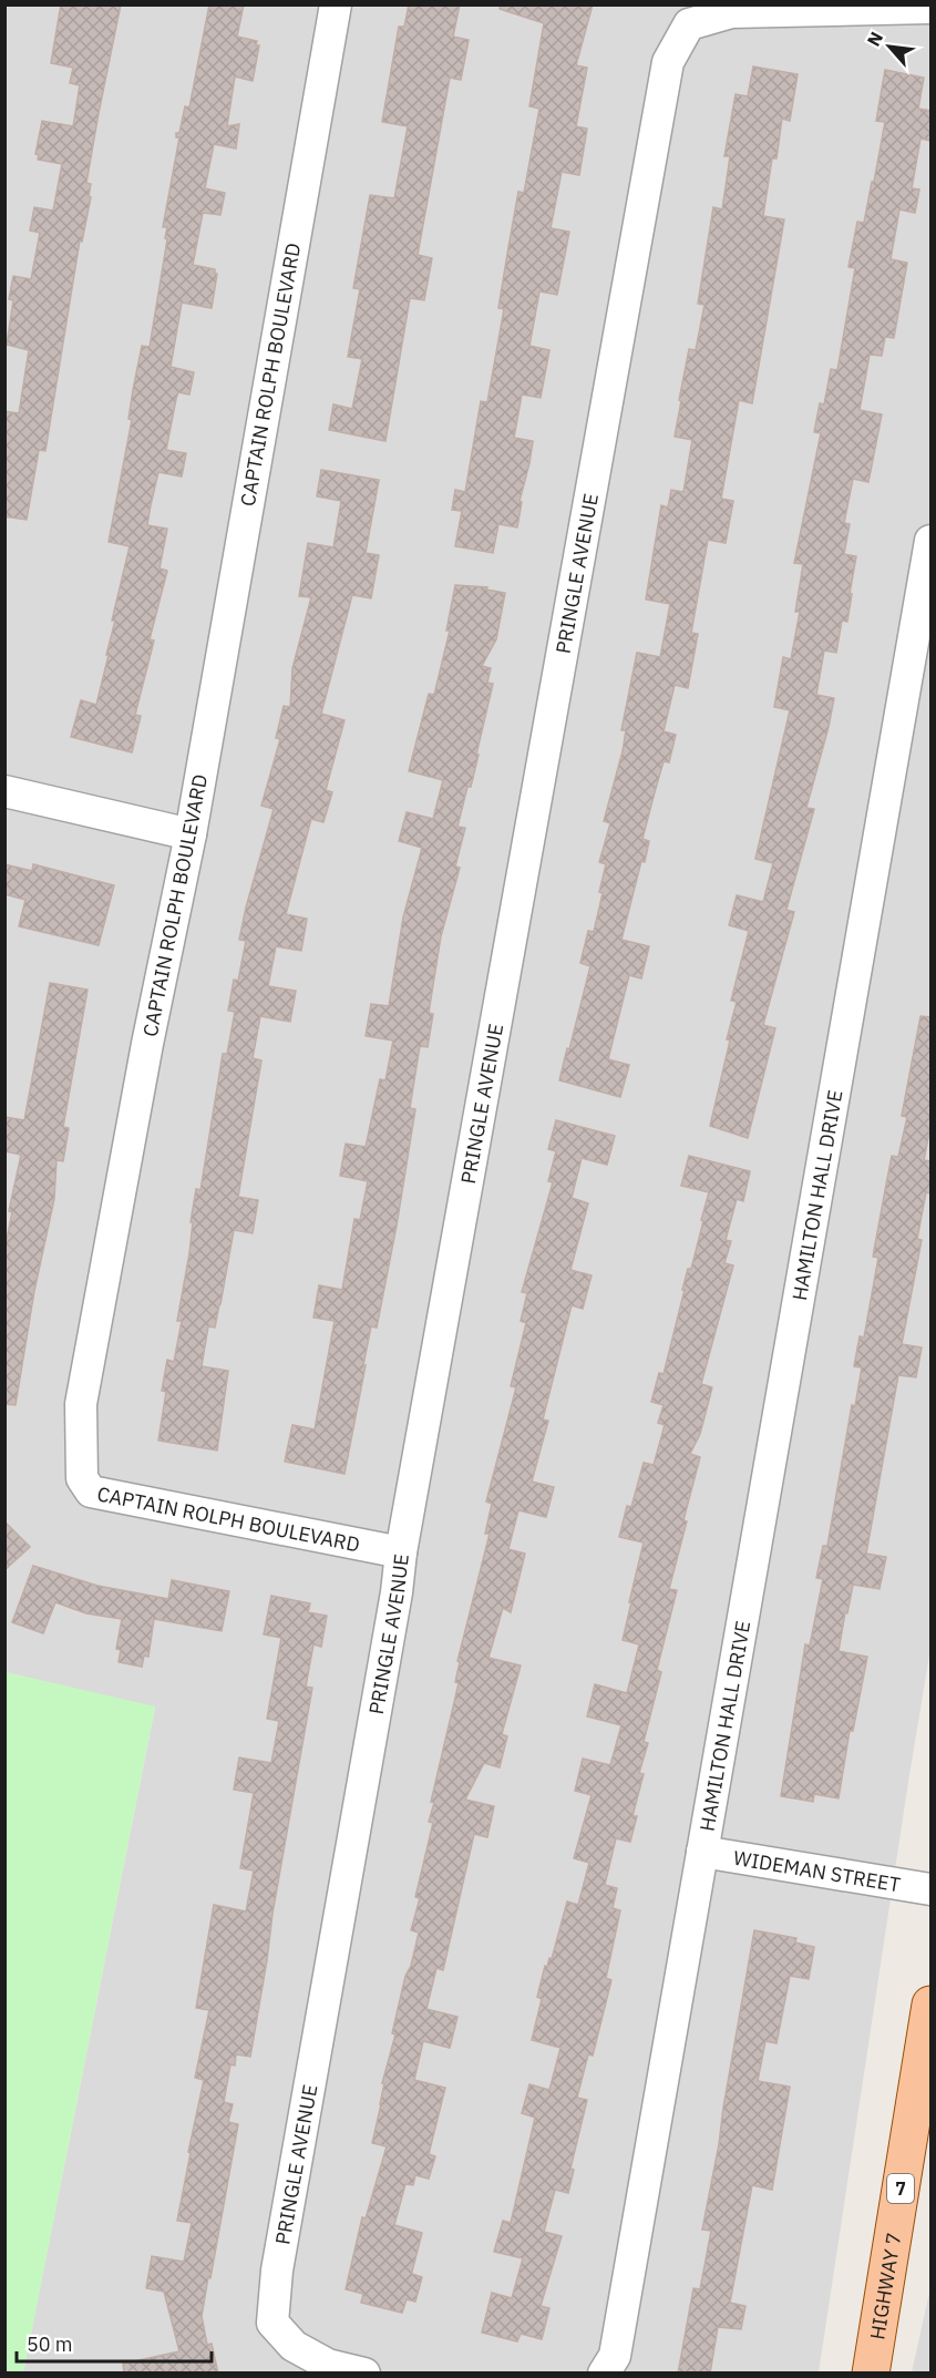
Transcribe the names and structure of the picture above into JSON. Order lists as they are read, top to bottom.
{
  "streets": {
    "main road": ["7", "HIGHWAY 7"],
    "street": [
      "CAPTAIN ROLPH BOULEVARD",
      "PRINGLE AVENUE",
      "HAMILTON HALL DRIVE",
      "WIDEMAN STREET"
    ]
  },
  "crossings": [
    ["CAPTAIN ROLPH BOULEVARD", "PRINGLE AVENUE"],
    ["HAMILTON HALL DRIVE", "WIDEMAN STREET"]
  ],
  "scale_bar": "50 m",
  "north": "top left"
}
